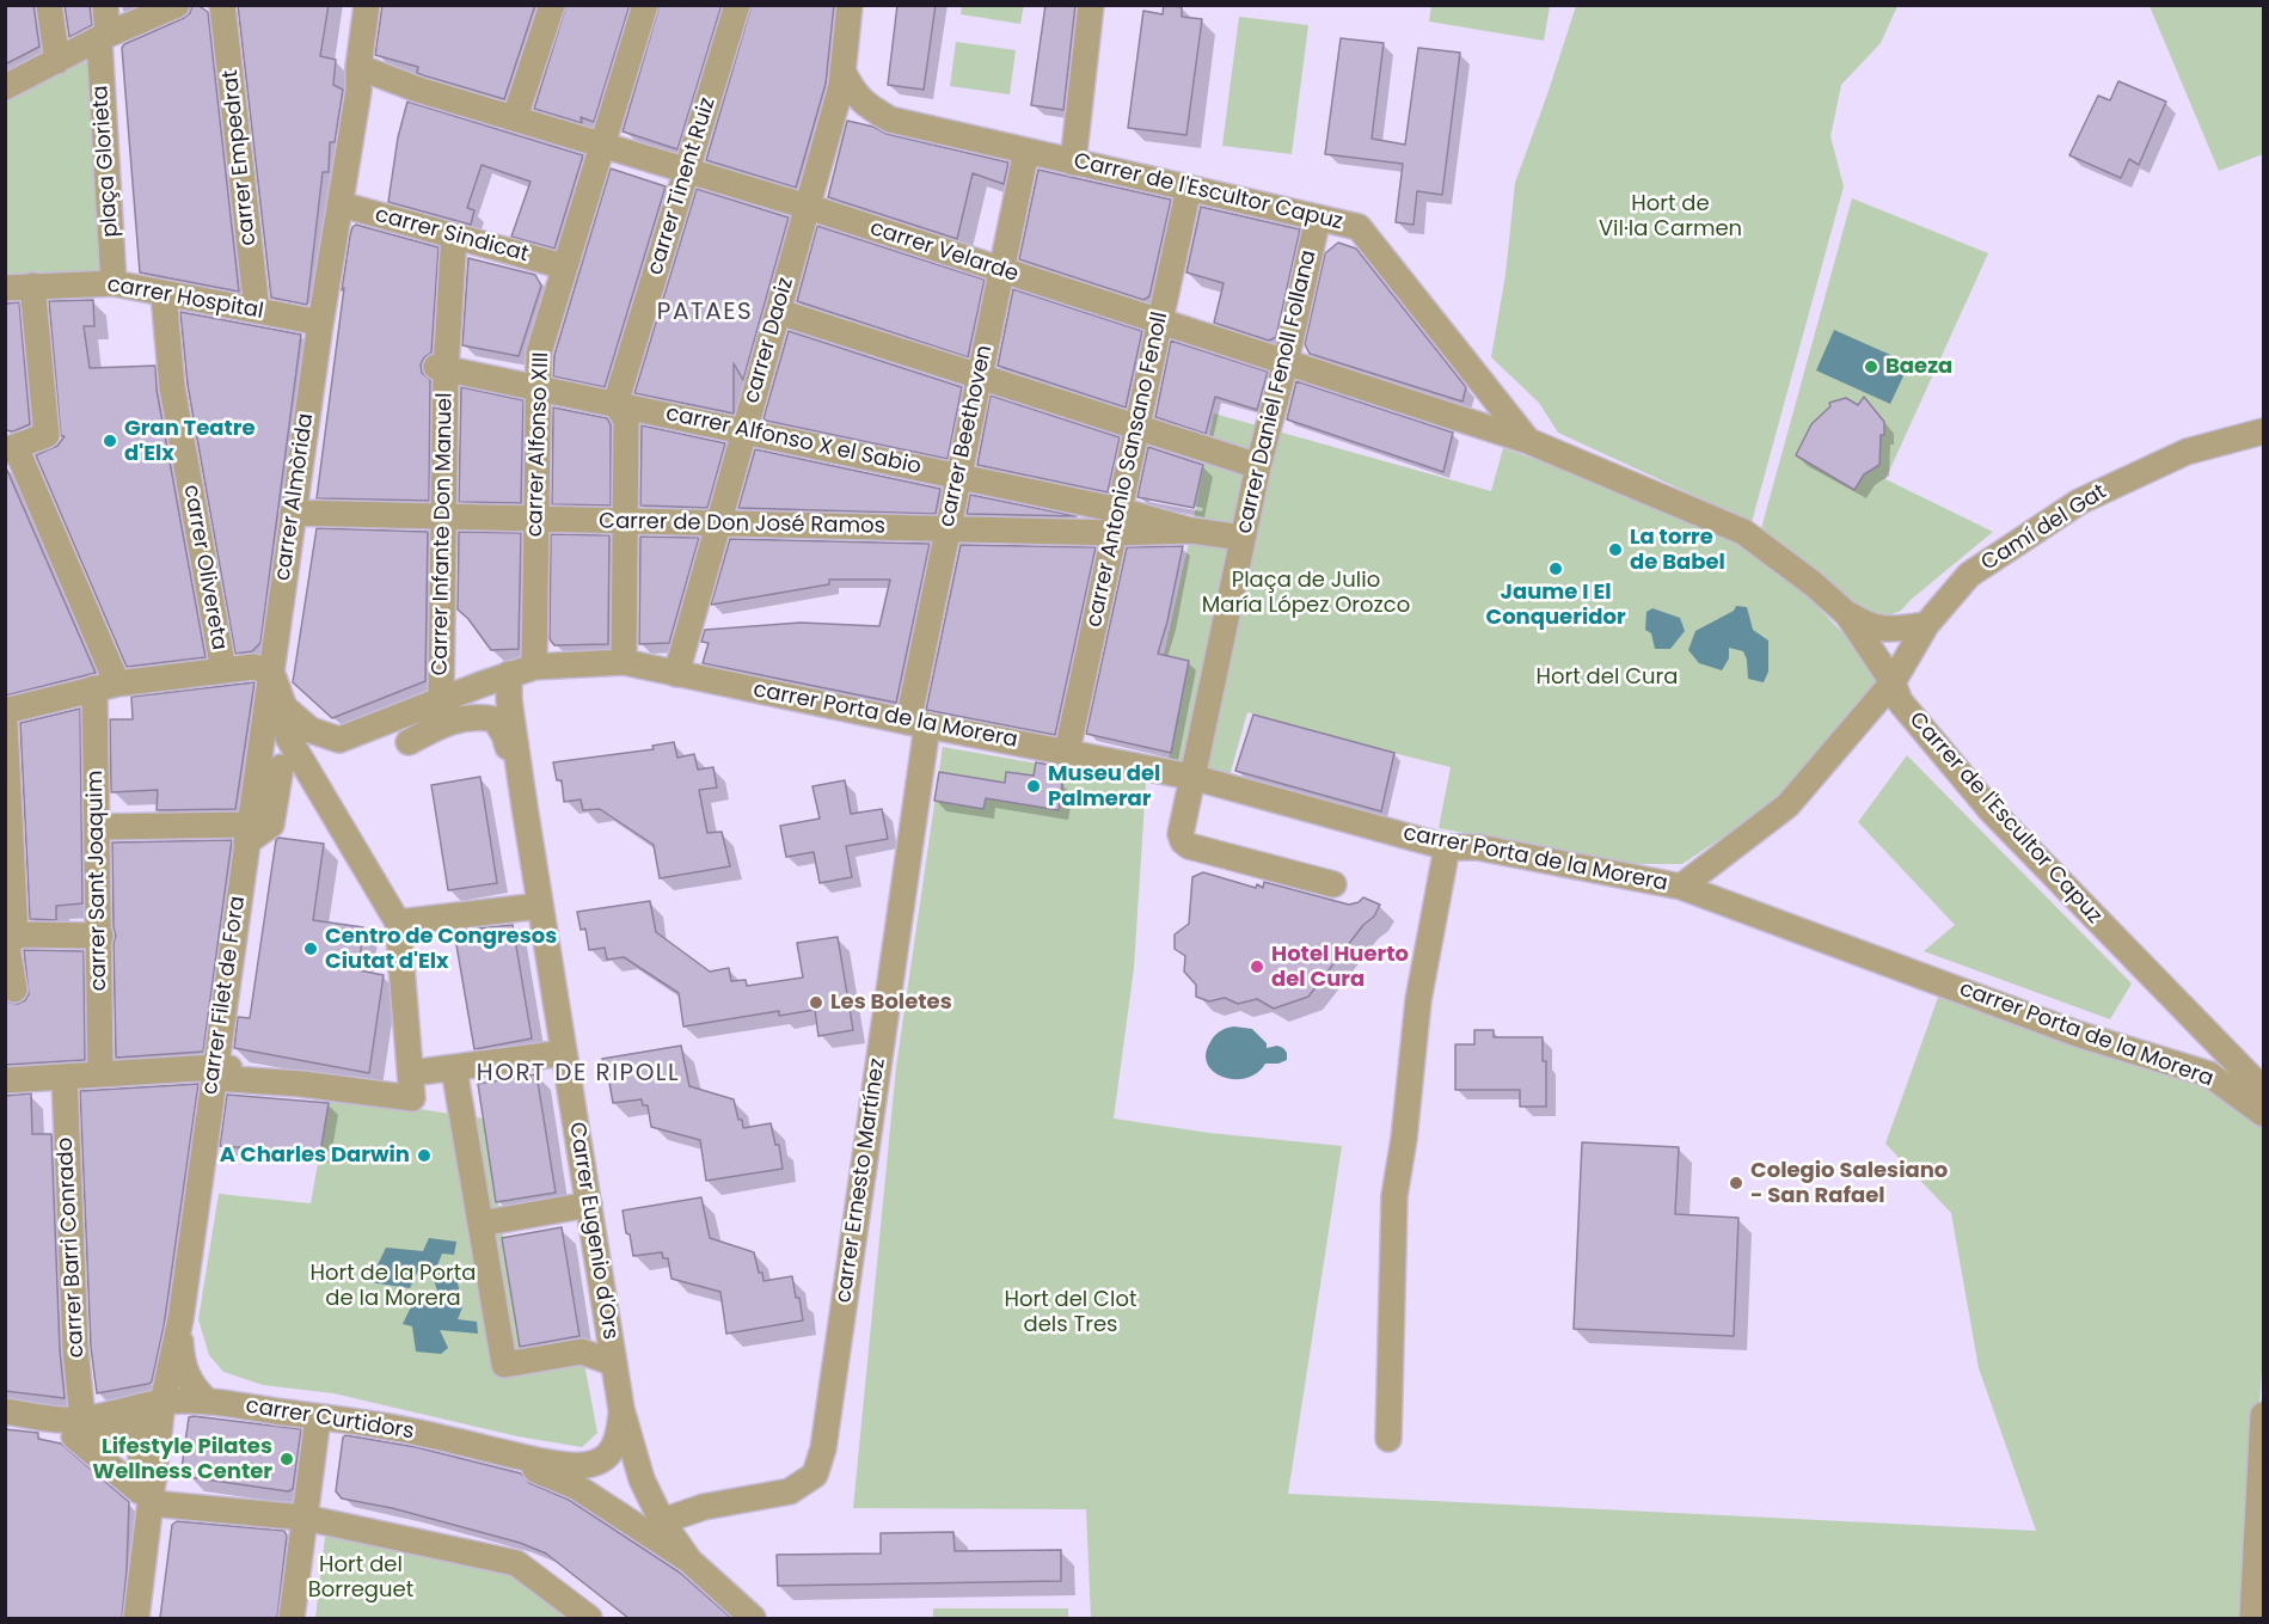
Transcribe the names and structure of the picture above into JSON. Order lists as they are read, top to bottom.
{
  "streets": {
    "street": [
      "carrer Empedrat",
      "plaça Glorieta",
      "carrer Tinent Ruiz",
      "Carrer de l'Escultor Capuz",
      "carrer Sindicat",
      "carrer Velarde",
      "carrer Hospital",
      "carrer Daoiz",
      "carrer Daniel Fenoll Follana",
      "carrer Beethoven",
      "carrer Alfonso X el Sabio",
      "carrer Alfonso XIII",
      "carrer Antonio Sansano Fenoll",
      "carrer Almòrida",
      "Carrer de Don José Ramos",
      "Camí del Gat",
      "Carrer Infante Don Manuel",
      "carrer Olivereta",
      "carrer Porta de la Morera",
      "carrer Sant Joaquim",
      "carrer Filet de Fora",
      "carrer Ernesto Martínez",
      "Carrer Eugenio d'Ors",
      "carrer Barri Conrado",
      "carrer Curtidors"
    ]
  },
  "crossings": [
    ["carrer Empedrat", "carrer Hospital"],
    ["plaça Glorieta", "carrer Hospital"],
    ["carrer Tinent Ruiz", "carrer Velarde"],
    ["carrer Tinent Ruiz", "carrer Alfonso X el Sabio"],
    ["Carrer de l'Escultor Capuz", "carrer Velarde"],
    ["Carrer de l'Escultor Capuz", "carrer Daoiz"],
    ["Carrer de l'Escultor Capuz", "carrer Daniel Fenoll Follana"],
    ["Carrer de l'Escultor Capuz", "carrer Beethoven"],
    ["Carrer de l'Escultor Capuz", "carrer Antonio Sansano Fenoll"],
    ["Carrer de l'Escultor Capuz", "Camí del Gat"],
    ["carrer Sindicat", "carrer Alfonso XIII"],
    ["carrer Sindicat", "carrer Almòrida"],
    ["carrer Sindicat", "Carrer Infante Don Manuel"],
    ["carrer Velarde", "carrer Daoiz"],
    ["carrer Velarde", "carrer Daniel Fenoll Follana"],
    ["carrer Velarde", "carrer Beethoven"],
    ["carrer Velarde", "carrer Alfonso XIII"],
    ["carrer Velarde", "carrer Antonio Sansano Fenoll"],
    ["carrer Velarde", "carrer Almòrida"],
    ["carrer Hospital", "carrer Almòrida"],
    ["carrer Hospital", "carrer Olivereta"],
    ["carrer Daoiz", "carrer Alfonso X el Sabio"],
    ["carrer Daoiz", "Carrer de Don José Ramos"],
    ["carrer Daoiz", "carrer Porta de la Morera"],
    ["carrer Daniel Fenoll Follana", "carrer Alfonso X el Sabio"],
    ["carrer Daniel Fenoll Follana", "carrer Porta de la Morera"],
    ["carrer Beethoven", "carrer Alfonso X el Sabio"],
    ["carrer Beethoven", "Carrer de Don José Ramos"],
    ["carrer Beethoven", "carrer Porta de la Morera"],
    ["carrer Beethoven", "carrer Ernesto Martínez"],
    ["carrer Alfonso X el Sabio", "carrer Alfonso XIII"],
    ["carrer Alfonso X el Sabio", "carrer Antonio Sansano Fenoll"],
    ["carrer Alfonso X el Sabio", "Carrer de Don José Ramos"],
    ["carrer Alfonso X el Sabio", "Carrer Infante Don Manuel"],
    ["carrer Alfonso XIII", "Carrer de Don José Ramos"],
    ["carrer Alfonso XIII", "carrer Porta de la Morera"],
    ["carrer Antonio Sansano Fenoll", "Carrer de Don José Ramos"],
    ["carrer Antonio Sansano Fenoll", "carrer Porta de la Morera"],
    ["carrer Almòrida", "Carrer de Don José Ramos"],
    ["carrer Almòrida", "carrer Porta de la Morera"],
    ["carrer Almòrida", "carrer Filet de Fora"],
    ["Carrer de Don José Ramos", "Carrer Infante Don Manuel"],
    ["Camí del Gat", "carrer Porta de la Morera"],
    ["Carrer Infante Don Manuel", "carrer Porta de la Morera"],
    ["carrer Porta de la Morera", "carrer Filet de Fora"],
    ["carrer Porta de la Morera", "carrer Ernesto Martínez"],
    ["carrer Porta de la Morera", "Carrer Eugenio d'Ors"],
    ["carrer Filet de Fora", "carrer Curtidors"],
    ["carrer Ernesto Martínez", "Carrer Eugenio d'Ors"],
    ["Carrer Eugenio d'Ors", "carrer Curtidors"],
    ["carrer Barri Conrado", "carrer Curtidors"]
  ],
  "districts": ["PATAES", "HORT DE RIPOLL"],
  "parks": [
    "Hort de Vil·la Carmen",
    "Plaça de Julio María López Orozco",
    "Hort del Cura",
    "Hort de la Porta de la Morera",
    "Hort del Clot dels Tres",
    "Hort del Borreguet"
  ],
  "places": [
    "Baeza",
    "Gran Teatre d'Elx",
    "La torre de Babel",
    "Jaume I El Conqueridor",
    "Museu del Palmerar",
    "Centro de Congresos Ciutat d'Elx",
    "Hotel Huerto del Cura",
    "Les Boletes",
    "A Charles Darwin",
    "Colegio Salesiano - San Rafael",
    "Lifestyle Pilates Wellness Center"
  ]
}
